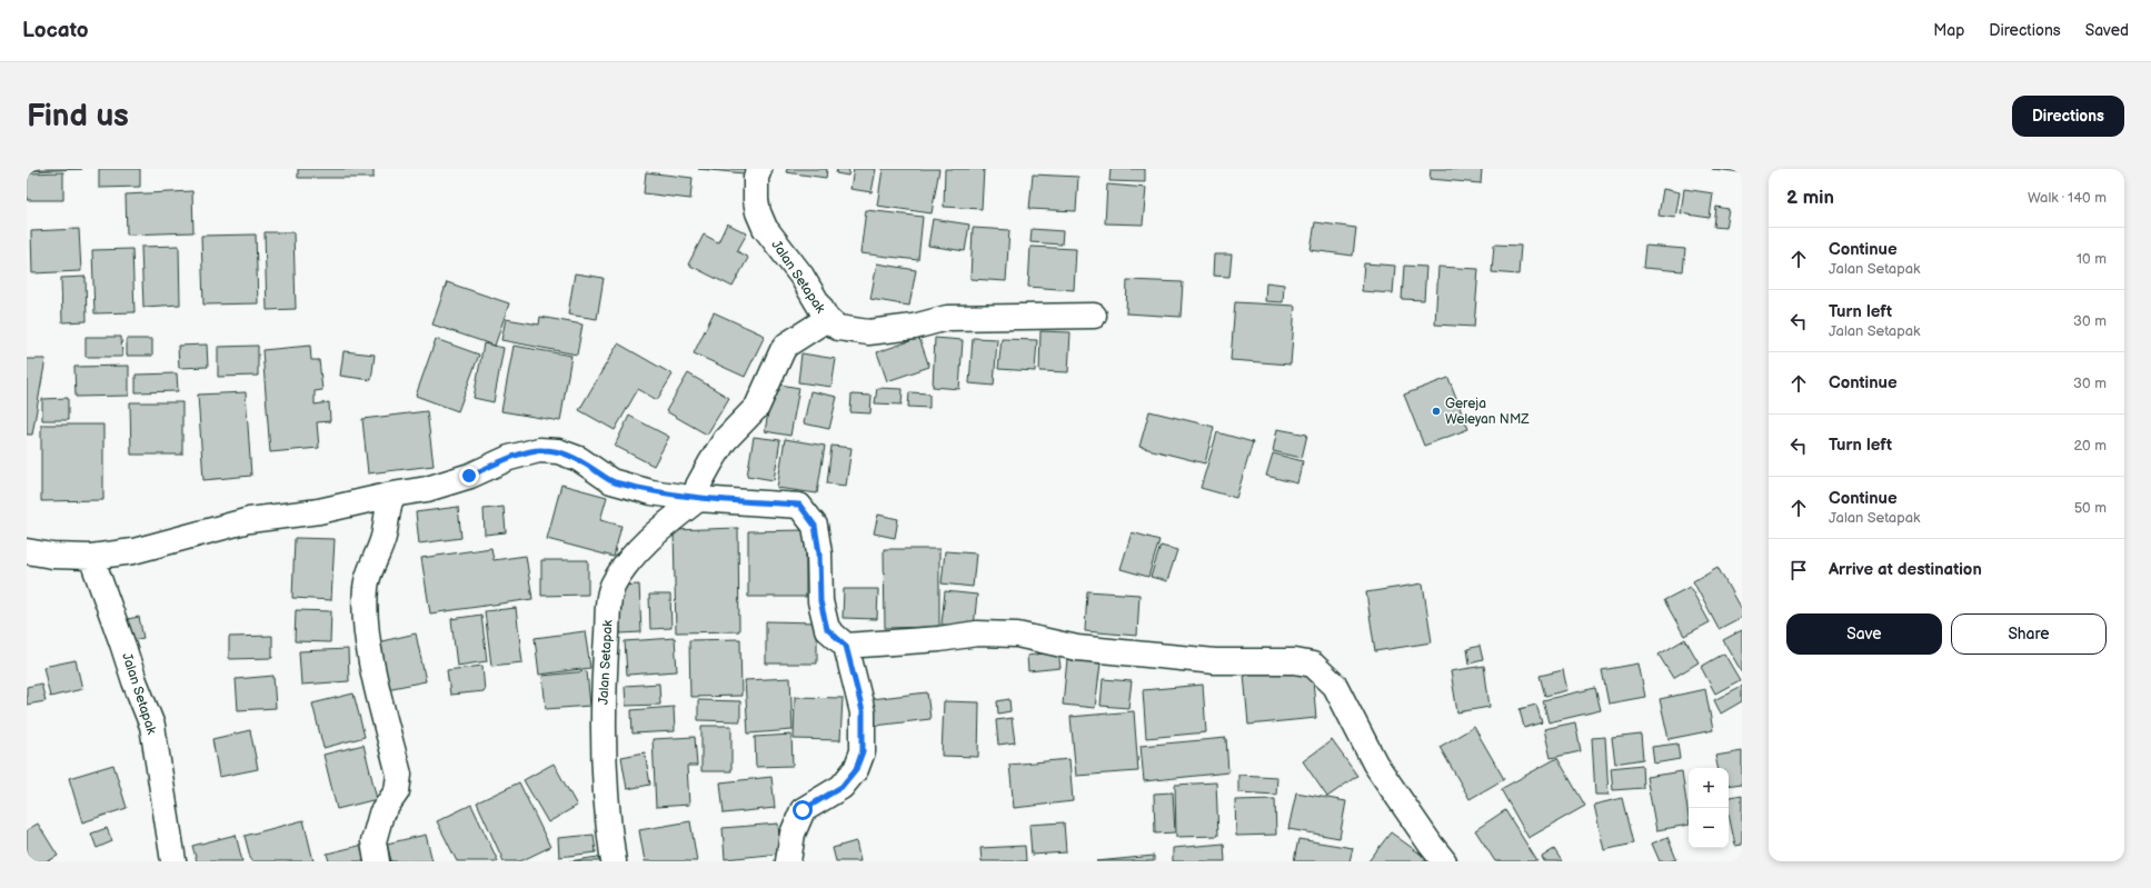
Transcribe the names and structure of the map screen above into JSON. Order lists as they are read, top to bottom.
{
  "streets": {
    "street": ["Jalan Setapak"]
  },
  "places": ["Gereja Weleyan NMZ"],
  "page": {
    "header": "Locato",
    "nav": ["Map", "Directions", "Saved"],
    "buttons": [
      "Directions",
      ["Save", "Share"]
    ],
    "title": "Find us",
    "heading": ["2 min", "Walk · 140 m"],
    "list": [
      ["Continue", "Jalan Setapak", "10 m"],
      ["Turn left", "Jalan Setapak", "30 m"],
      ["Continue", "30 m"],
      ["Turn left", "20 m"],
      ["Continue", "Jalan Setapak", "50 m"],
      "Arrive at destination"
    ],
    "map_buttons": ["+", "−"]
  }
}
